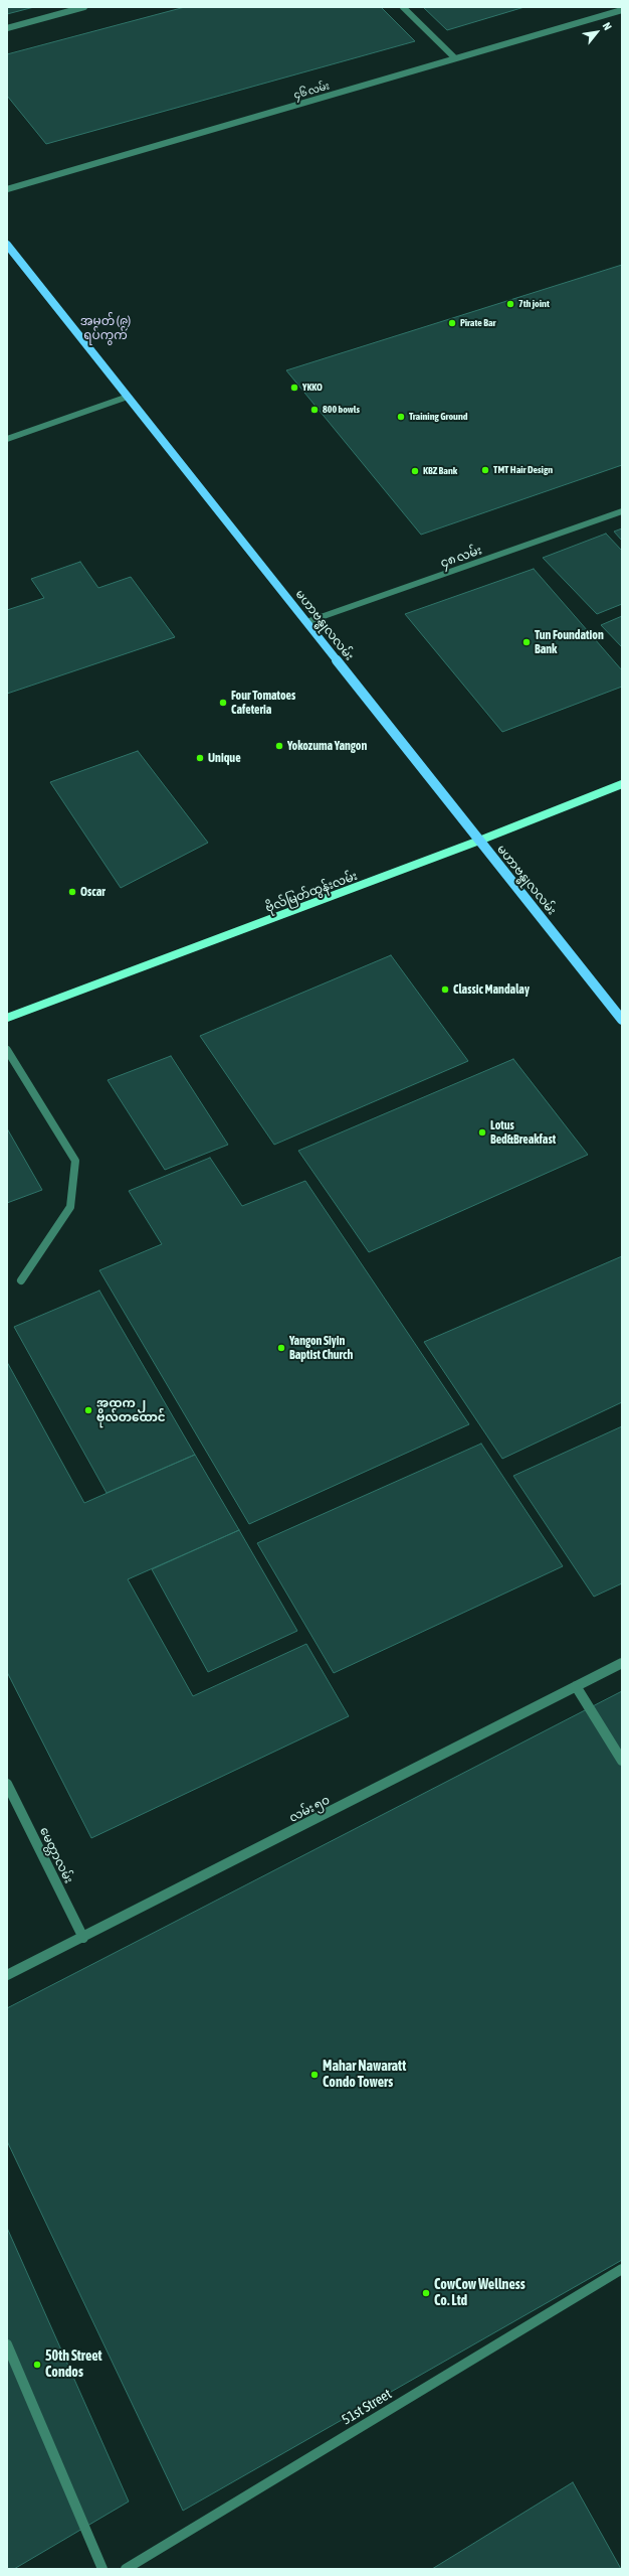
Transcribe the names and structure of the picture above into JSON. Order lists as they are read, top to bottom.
{
  "streets": {
    "main road": ["မဟာဗန္ဓုလလမ်း", "ဗိုလ်မြတ်ထွန်းလမ်း"],
    "street": [
      "၄၆ လမ်း",
      "၄၈ လမ်း",
      "လမ်း ၅၀",
      "မေတ္တာလမ်း",
      "51st Street"
    ]
  },
  "crossings": [
    ["၄၈ လမ်း", "မဟာဗန္ဓုလလမ်း"],
    ["မဟာဗန္ဓုလလမ်း", "ဗိုလ်မြတ်ထွန်းလမ်း"],
    ["လမ်း ၅၀", "မေတ္တာလမ်း"]
  ],
  "districts": ["အမှတ် (၉) ရပ်ကွက်"],
  "places": [
    "7th joint",
    "Pirate Bar",
    "YKKO",
    "800 bowls",
    "Training Ground",
    "TMT Hair Design",
    "KBZ Bank",
    "Tun Foundation Bank",
    "Four Tomatoes Cafeteria",
    "Yokozuma Yangon",
    "Unique",
    "Oscar",
    "Classic Mandalay",
    "Lotus Bed&Breakfast",
    "Yangon Siyin Baptist Church",
    "အထက ၂ ဗိုလ်တထောင်",
    "Mahar Nawaratt Condo Towers",
    "CowCow Wellness Co. Ltd",
    "50th Street Condos"
  ],
  "north": "top right"
}
